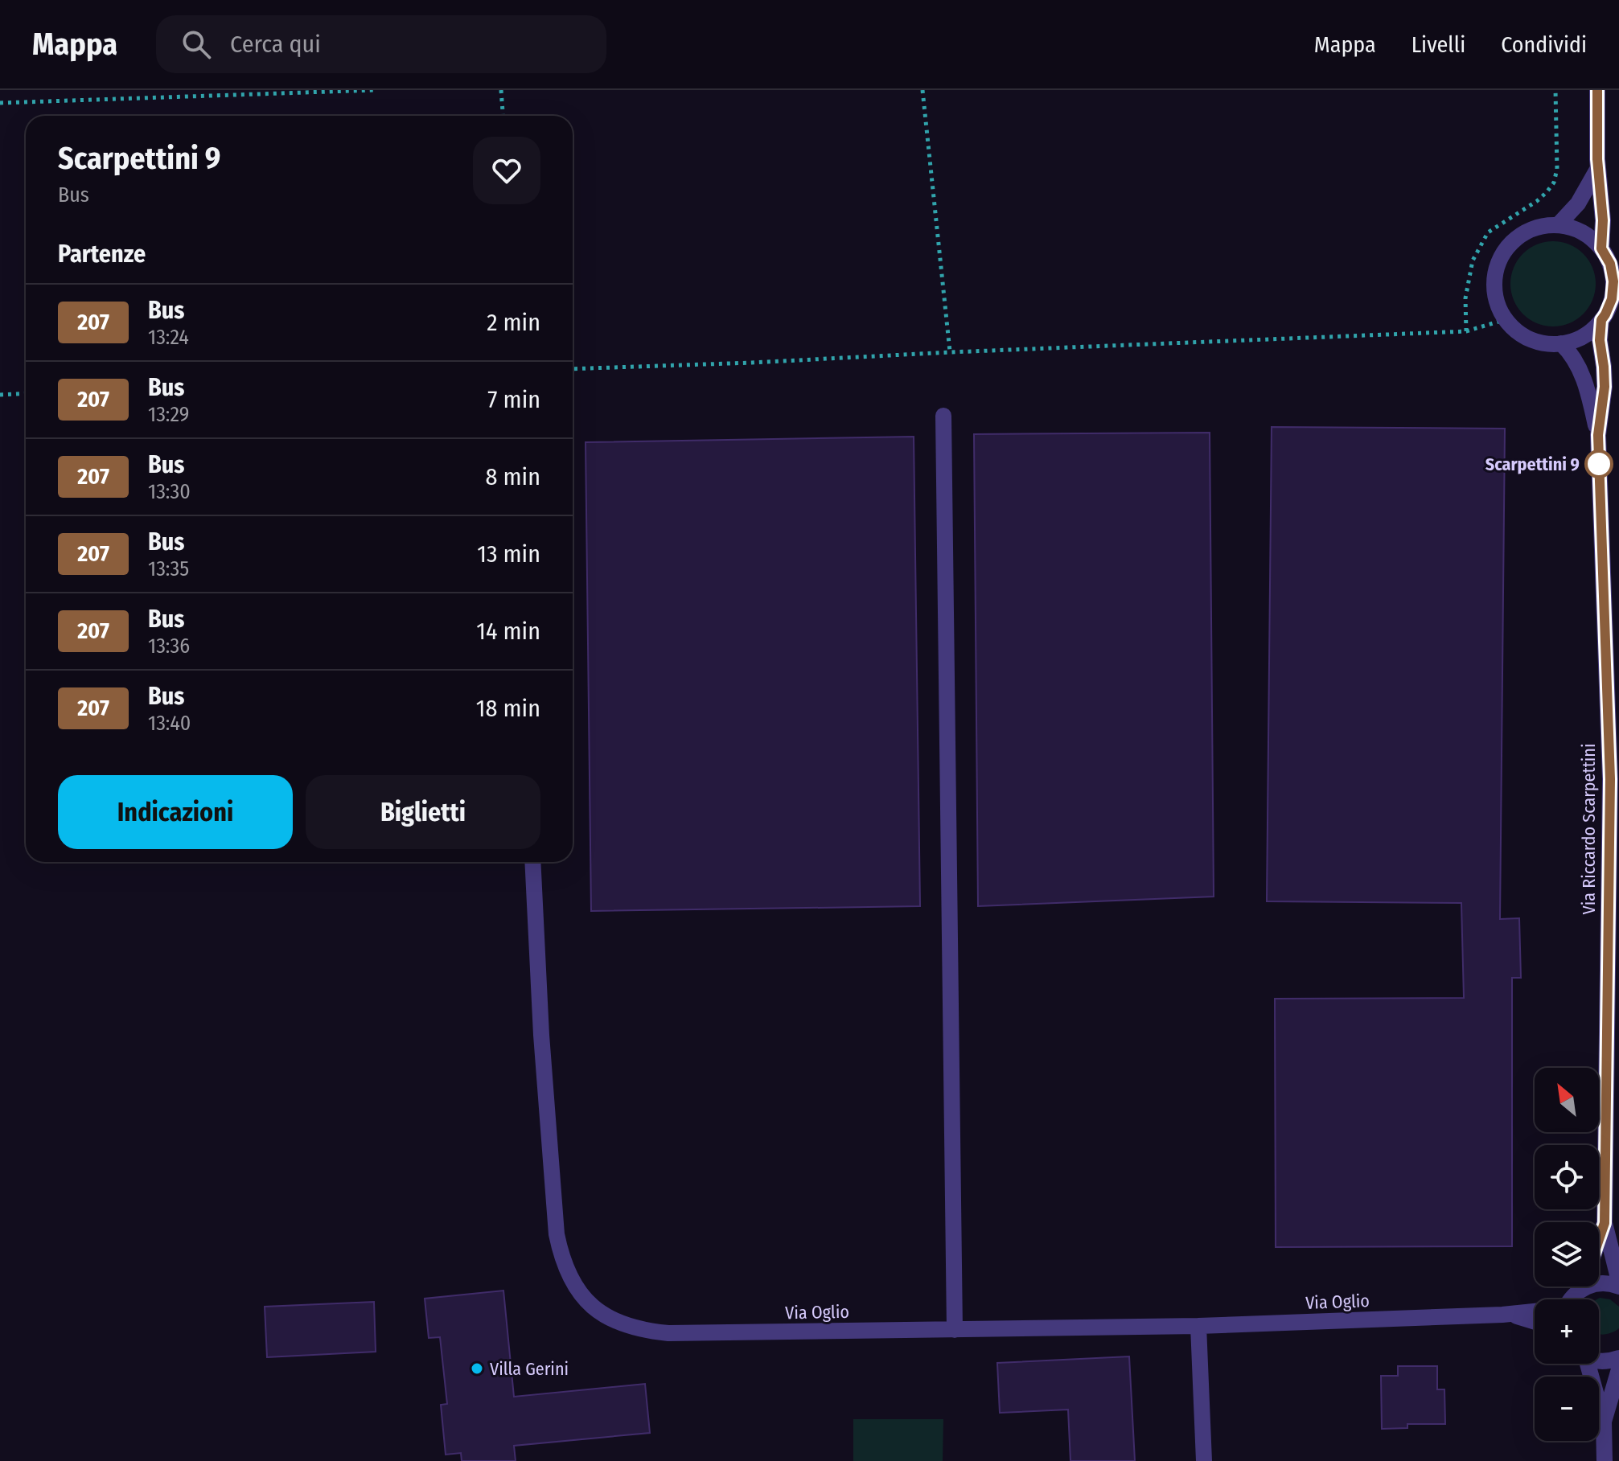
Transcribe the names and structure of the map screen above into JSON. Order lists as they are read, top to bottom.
{
  "streets": {
    "street": ["Via Riccardo Scarpettini", "Via Oglio"]
  },
  "places": ["Scarpettini 9", "Villa Gerini"],
  "lines": ["bus line 207"],
  "north": "top left",
  "page": {
    "header": "Mappa",
    "search": "Cerca qui",
    "nav": ["Mappa", "Livelli", "Condividi"],
    "heading": [
      ["Scarpettini 9", "Bus"],
      "Partenze"
    ],
    "list": [
      {
        "mark": "207",
        "name": "Bus",
        "note": "13:24",
        "value": "2 min"
      },
      {
        "mark": "207",
        "name": "Bus",
        "note": "13:29",
        "value": "7 min"
      },
      {
        "mark": "207",
        "name": "Bus",
        "note": "13:30",
        "value": "8 min"
      },
      {
        "mark": "207",
        "name": "Bus",
        "note": "13:35",
        "value": "13 min"
      },
      {
        "mark": "207",
        "name": "Bus",
        "note": "13:36",
        "value": "14 min"
      },
      {
        "mark": "207",
        "name": "Bus",
        "note": "13:40",
        "value": "18 min"
      }
    ],
    "buttons": ["Indicazioni", "Biglietti"],
    "map_buttons": ["+", "−"]
  }
}
